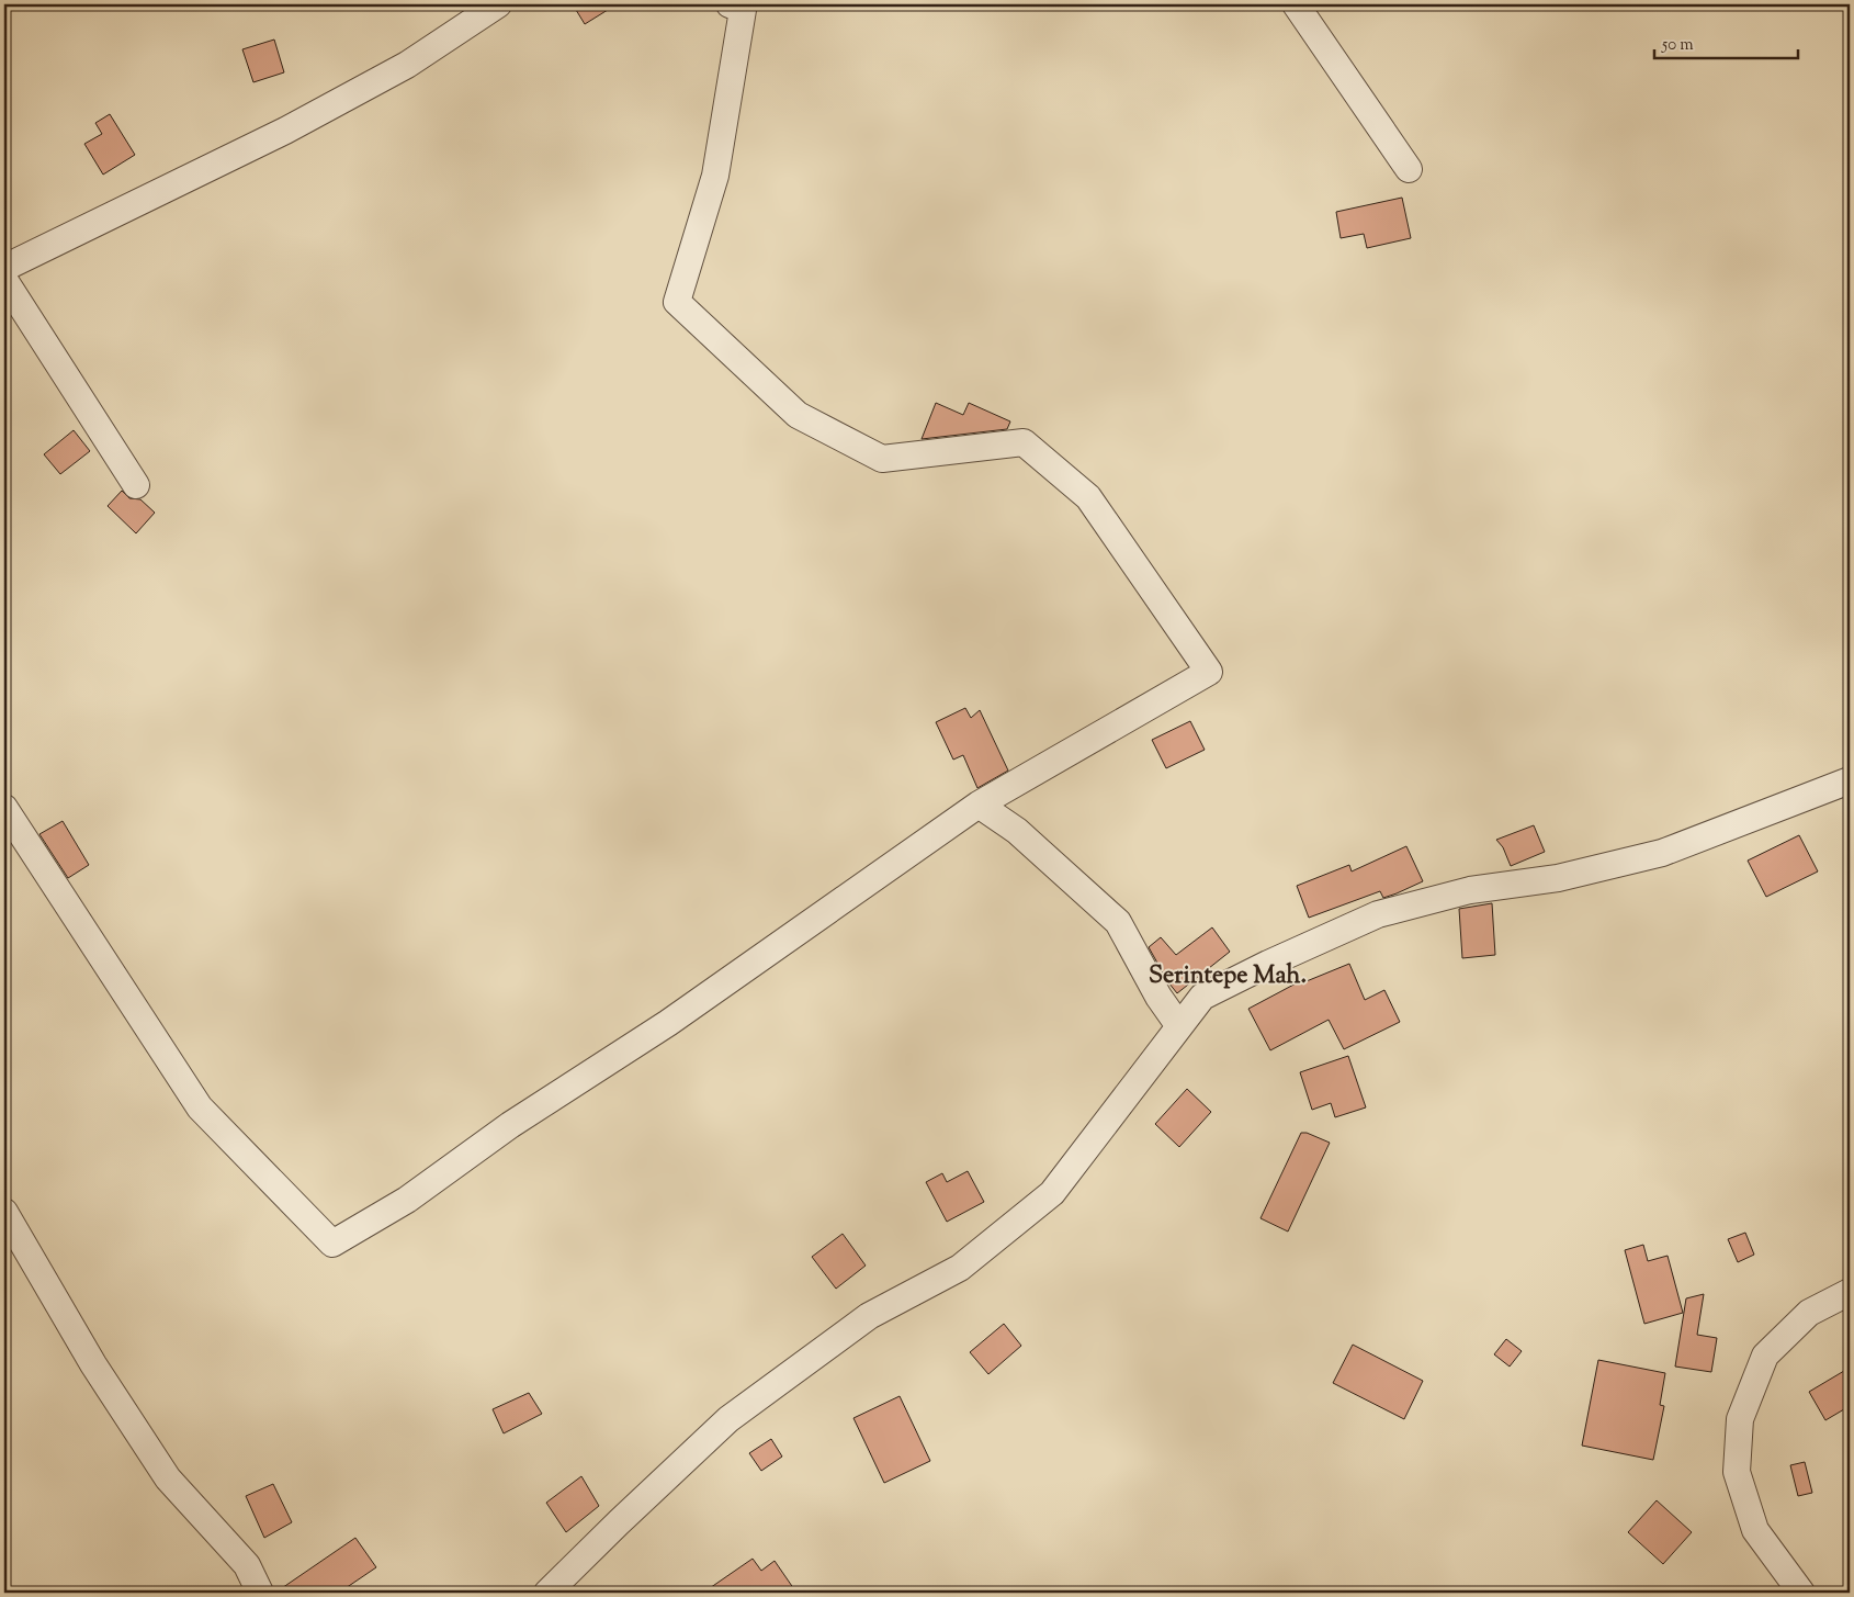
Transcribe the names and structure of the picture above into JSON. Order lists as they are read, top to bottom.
{
  "districts": ["Serintepe Mah."],
  "scale_bar": "50 m"
}
